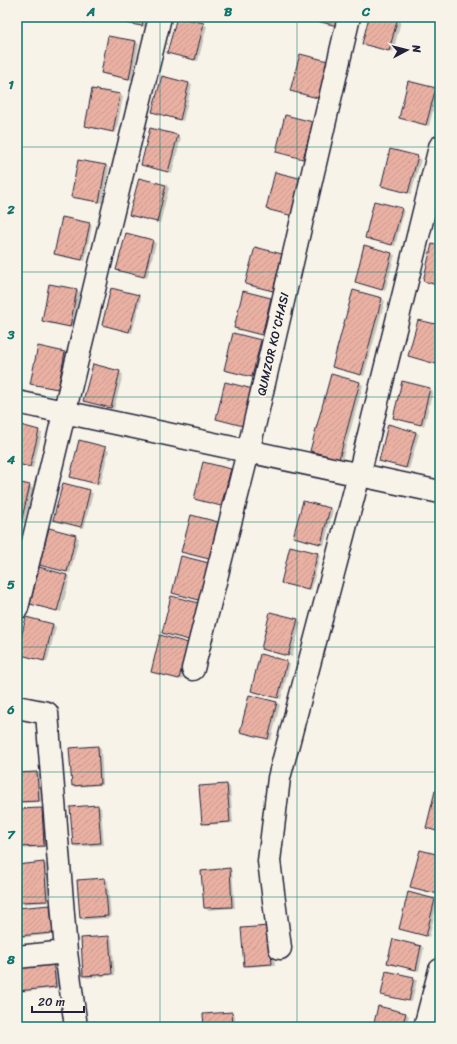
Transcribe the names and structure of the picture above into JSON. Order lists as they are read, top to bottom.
{
  "streets": {
    "street": ["QUMZOR KO'CHASI"]
  },
  "scale_bar": "20 m",
  "north": "right",
  "grid": {
    "columns": ["A", "B", "C"],
    "rows": [
      "1",
      "2",
      "3",
      "4",
      "5",
      "6",
      "7",
      "8"
    ]
  }
}
